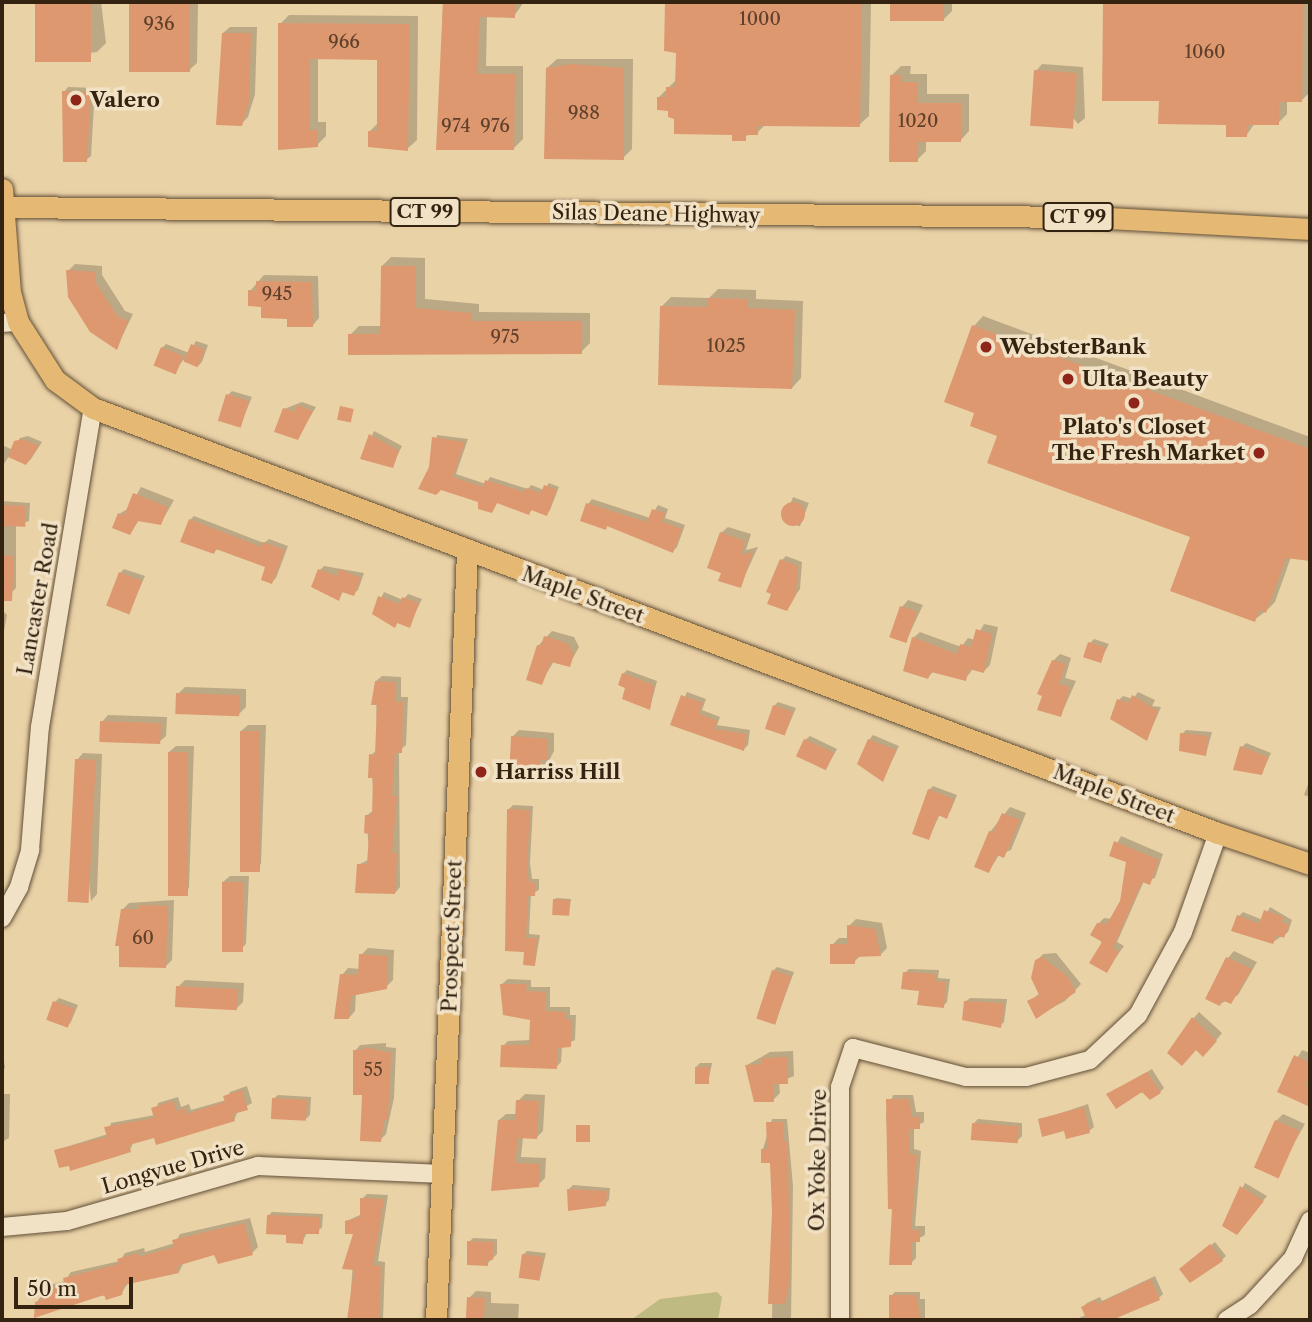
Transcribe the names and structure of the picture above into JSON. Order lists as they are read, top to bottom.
{
  "streets": {
    "main road": [
      "CT 99",
      "Silas Deane Highway",
      "Maple Street",
      "Prospect Street"
    ],
    "street": ["Lancaster Road", "Ox Yoke Drive", "Longvue Drive"]
  },
  "crossings": [
    ["Silas Deane Highway", "Maple Street"],
    ["Maple Street", "Lancaster Road"],
    ["Maple Street", "Prospect Street"],
    ["Maple Street", "Ox Yoke Drive"],
    ["Prospect Street", "Longvue Drive"]
  ],
  "places": [
    "Valero",
    "WebsterBank",
    "Ulta Beauty",
    "Plato's Closet",
    "The Fresh Market",
    "Harriss Hill"
  ],
  "house_numbers": [
    "1000",
    "936",
    "966",
    "1060",
    "988",
    "1020",
    "974",
    "976",
    "945",
    "975",
    "1025",
    "60",
    "55"
  ],
  "scale_bar": "50 m"
}
